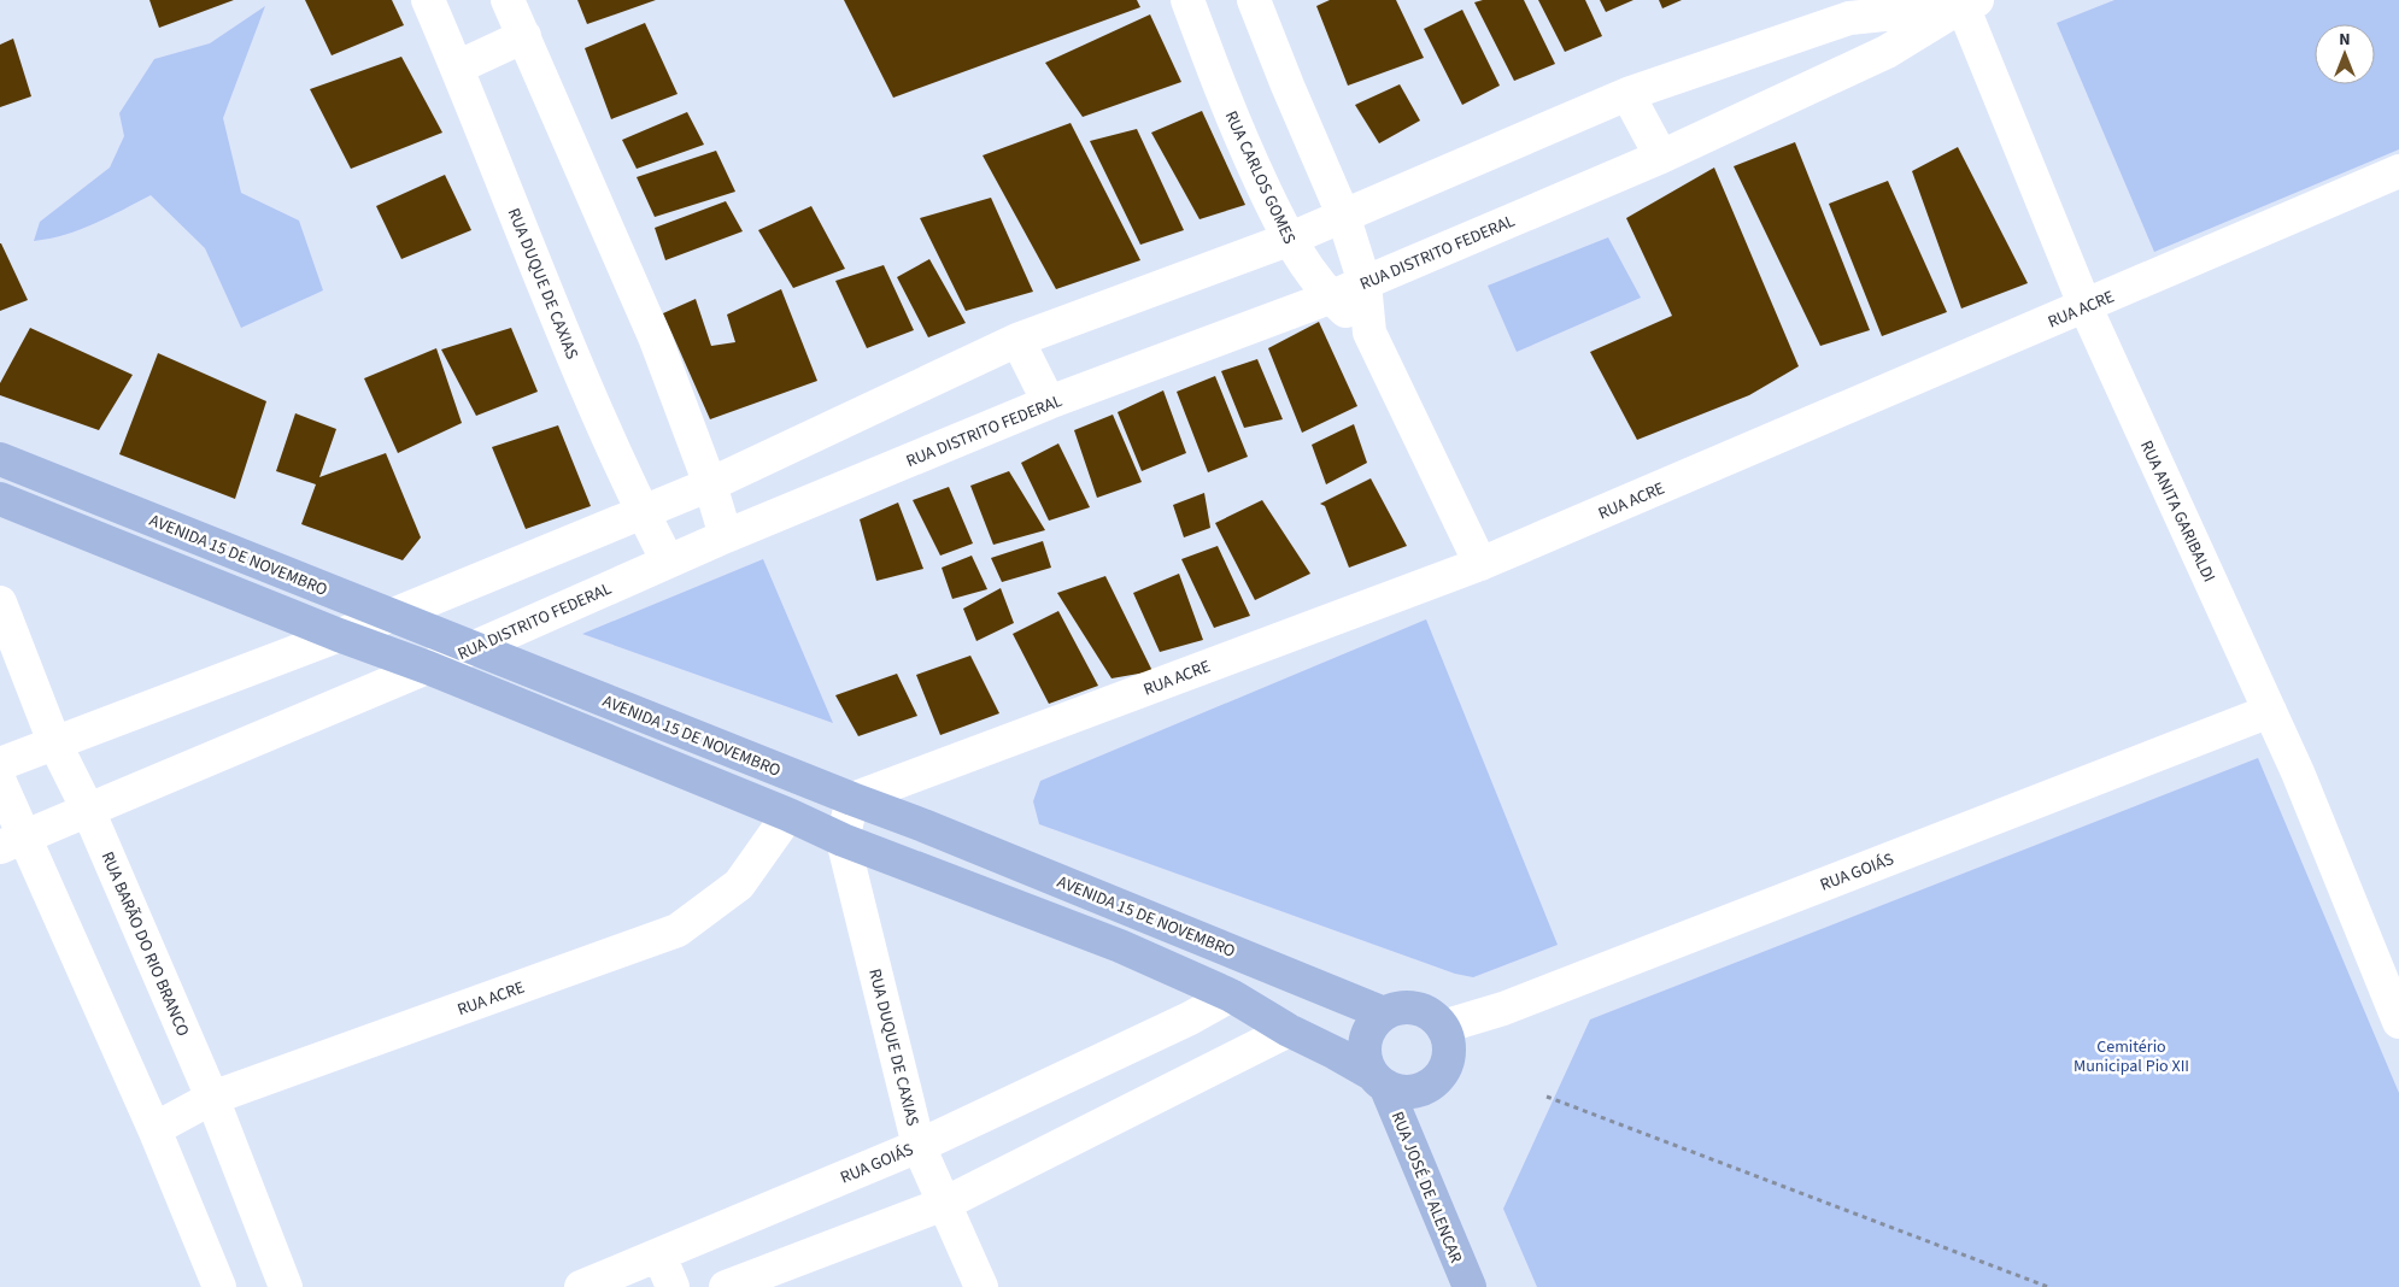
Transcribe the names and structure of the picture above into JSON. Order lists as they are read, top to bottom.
{
  "streets": {
    "main road": ["AVENIDA 15 DE NOVEMBRO", "RUA JOSÉ DE ALENCAR"],
    "street": [
      "RUA CARLOS GOMES",
      "RUA DISTRITO FEDERAL",
      "RUA DUQUE DE CAXIAS",
      "RUA ACRE",
      "RUA ANITA GARIBALDI",
      "RUA GOIÁS",
      "RUA BARÃO DO RIO BRANCO"
    ]
  },
  "crossings": [
    ["RUA CARLOS GOMES", "RUA DISTRITO FEDERAL"],
    ["RUA CARLOS GOMES", "RUA ACRE"],
    ["RUA DISTRITO FEDERAL", "RUA DUQUE DE CAXIAS"],
    ["RUA DISTRITO FEDERAL", "RUA ANITA GARIBALDI"],
    ["RUA DISTRITO FEDERAL", "AVENIDA 15 DE NOVEMBRO"],
    ["RUA DISTRITO FEDERAL", "RUA BARÃO DO RIO BRANCO"],
    ["RUA DUQUE DE CAXIAS", "RUA ACRE"],
    ["RUA DUQUE DE CAXIAS", "AVENIDA 15 DE NOVEMBRO"],
    ["RUA DUQUE DE CAXIAS", "RUA GOIÁS"],
    ["RUA ACRE", "RUA ANITA GARIBALDI"],
    ["RUA ACRE", "AVENIDA 15 DE NOVEMBRO"],
    ["RUA ACRE", "RUA BARÃO DO RIO BRANCO"],
    ["RUA ANITA GARIBALDI", "RUA GOIÁS"],
    ["AVENIDA 15 DE NOVEMBRO", "RUA GOIÁS"],
    ["AVENIDA 15 DE NOVEMBRO", "RUA JOSÉ DE ALENCAR"],
    ["RUA GOIÁS", "RUA JOSÉ DE ALENCAR"]
  ],
  "parks": ["Cemitério Municipal Pio XII"],
  "north": "top"
}
